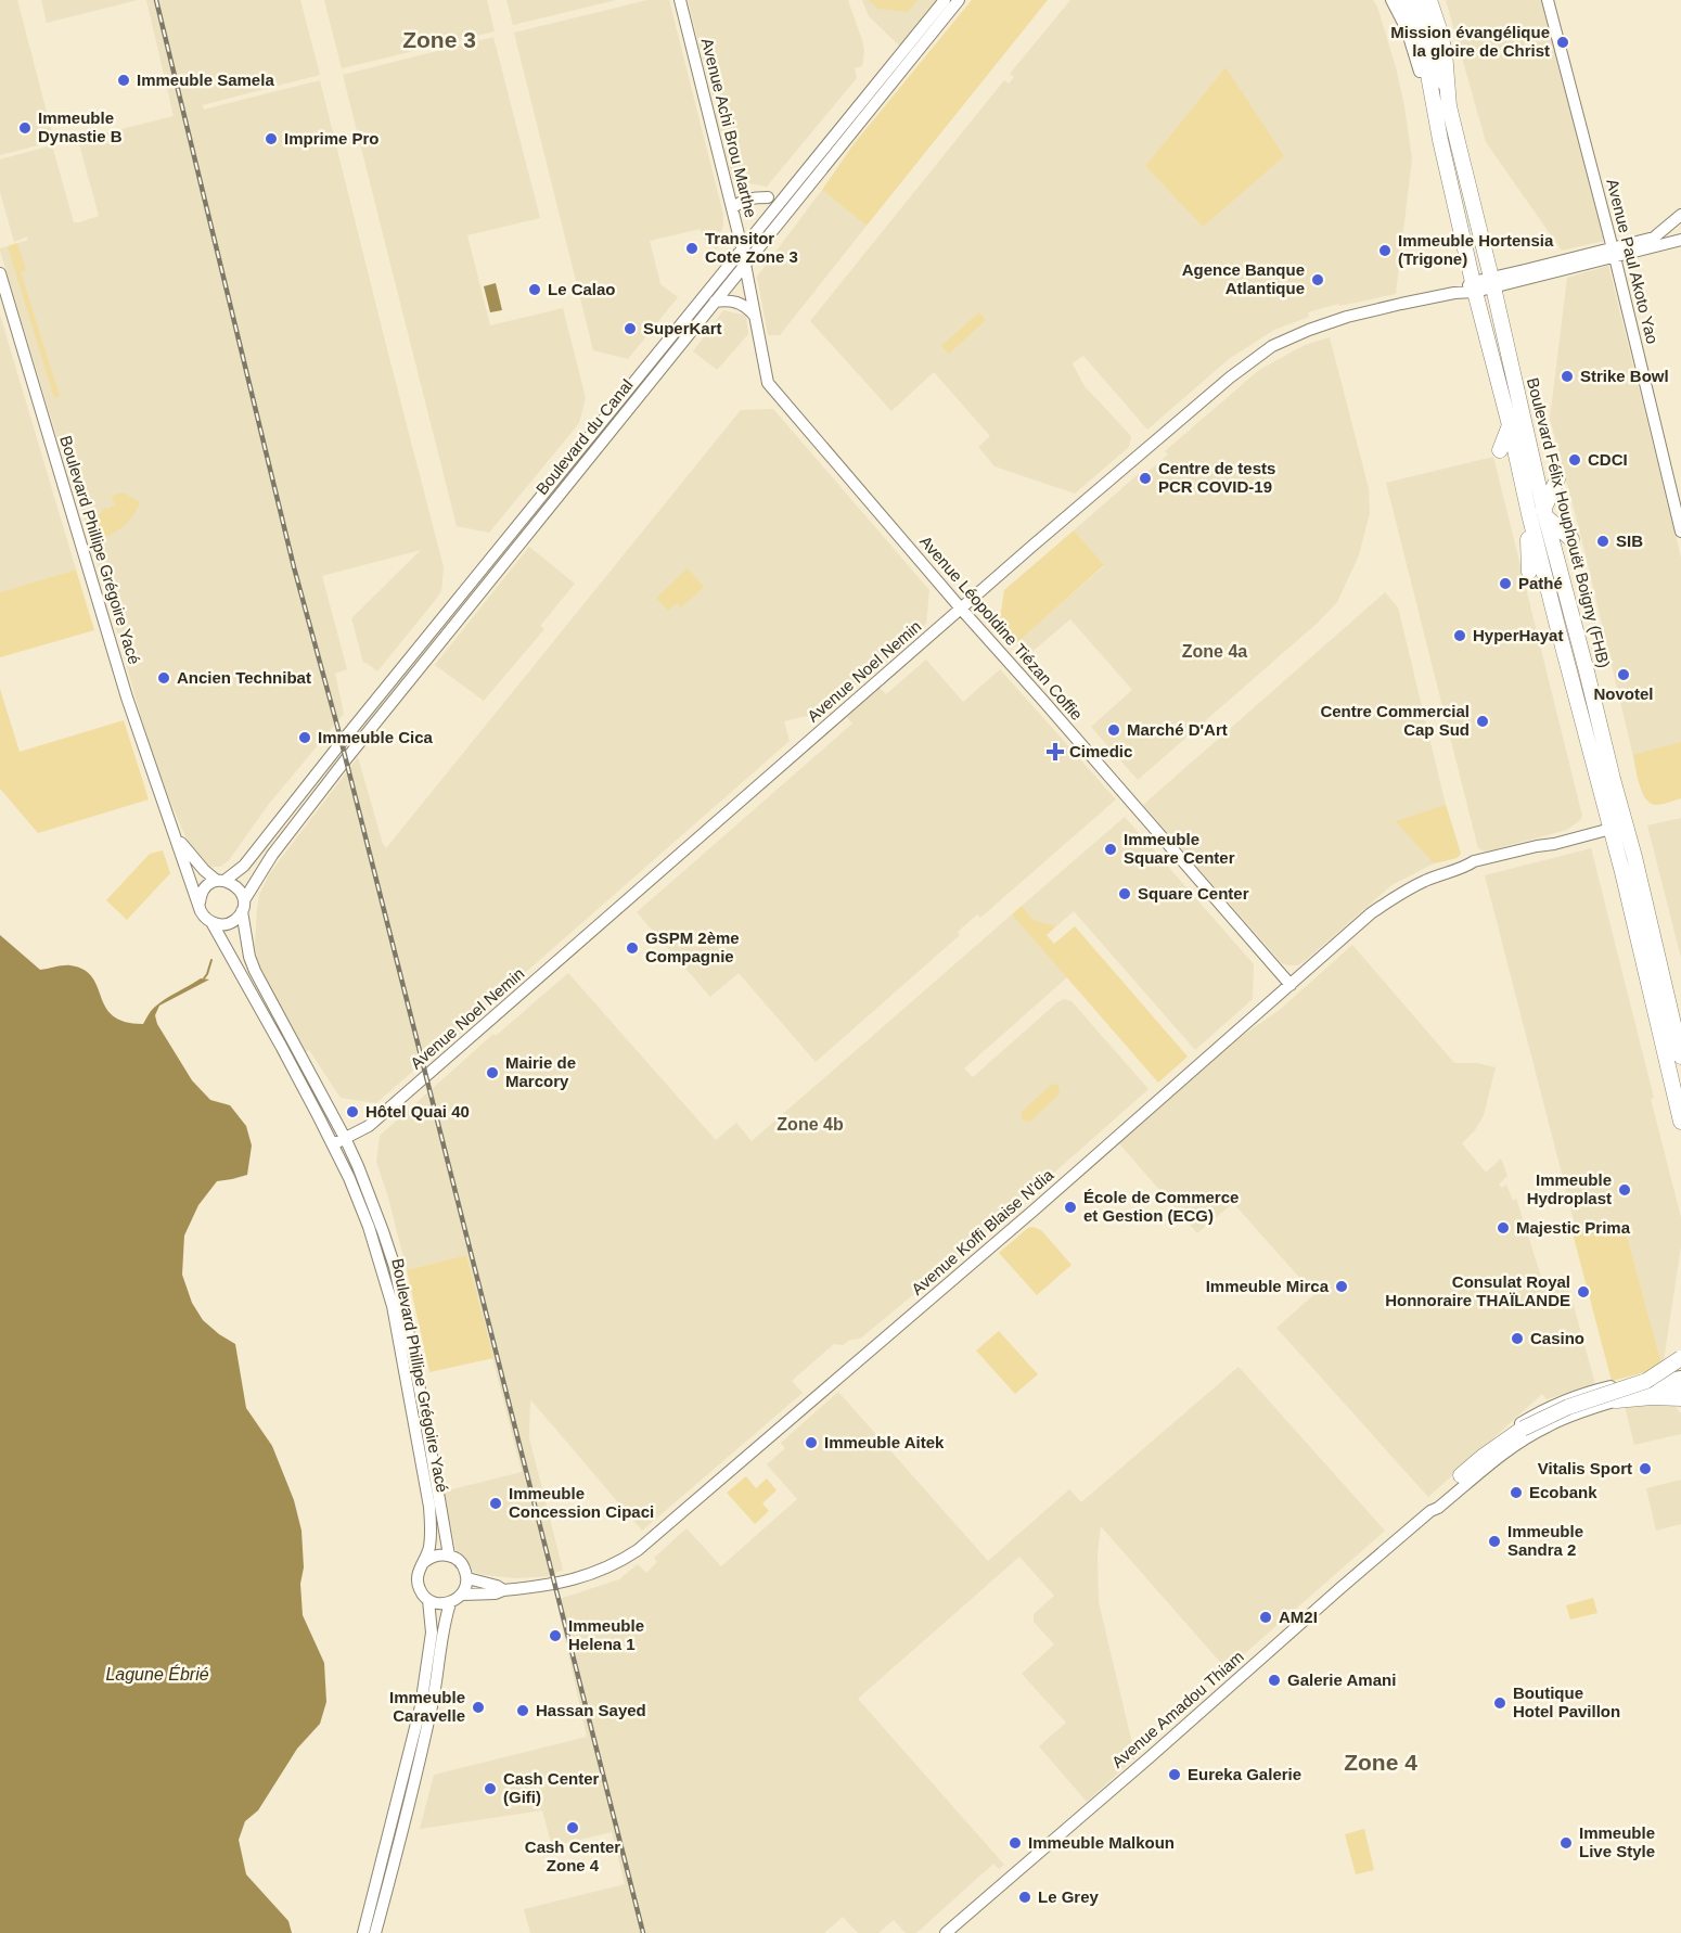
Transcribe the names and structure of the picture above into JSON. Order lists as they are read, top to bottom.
{
  "streets": {
    "highway": ["Boulevard Félix Houphouët Boigny (FHB)"],
    "main road": [
      "Avenue Achi Brou Marthe",
      "Avenue Paul Akoto Yao",
      "Boulevard du Canal",
      "Boulevard Phillipe Grégoire Yacé",
      "Avenue Léopoldine Tiézan Coffie",
      "Avenue Noel Nemin",
      "Avenue Koffi Blaise N'dia",
      "Avenue Amadou Thiam"
    ]
  },
  "crossings": [
    ["Avenue Achi Brou Marthe", "Boulevard du Canal"],
    ["Avenue Achi Brou Marthe", "Avenue Léopoldine Tiézan Coffie"],
    ["Avenue Paul Akoto Yao", "Avenue Noel Nemin"],
    ["Boulevard du Canal", "Boulevard Phillipe Grégoire Yacé"],
    ["Boulevard du Canal", "Avenue Léopoldine Tiézan Coffie"],
    ["Boulevard Félix Houphouët Boigny (FHB)", "Avenue Noel Nemin"],
    ["Boulevard Félix Houphouët Boigny (FHB)", "Avenue Koffi Blaise N'dia"],
    ["Boulevard Phillipe Grégoire Yacé", "Avenue Noel Nemin"],
    ["Boulevard Phillipe Grégoire Yacé", "Avenue Koffi Blaise N'dia"],
    ["Avenue Léopoldine Tiézan Coffie", "Avenue Noel Nemin"],
    ["Avenue Léopoldine Tiézan Coffie", "Avenue Koffi Blaise N'dia"]
  ],
  "districts": [
    "Zone 3",
    "Zone 4a",
    "Zone 4b",
    "Zone 4"
  ],
  "water": ["Lagune Ébrié"],
  "places": {
    "other": [
      "Mission évangélique la gloire de Christ",
      "Immeuble Samela",
      "Immeuble Dynastie B",
      "Imprime Pro",
      "Transitor Cote Zone 3",
      "Immeuble Hortensia (Trigone)",
      "Agence Banque Atlantique",
      "Le Calao",
      "SuperKart",
      "Strike Bowl",
      "CDCI",
      "Centre de tests PCR COVID-19",
      "SIB",
      "Pathé",
      "HyperHayat",
      "Novotel",
      "Ancien Technibat",
      "Centre Commercial Cap Sud",
      "Marché D'Art",
      "Immeuble Cica",
      "Immeuble Square Center",
      "Square Center",
      "GSPM 2ème Compagnie",
      "Mairie de Marcory",
      "Hôtel Quai 40",
      "Immeuble Hydroplast",
      "École de Commerce et Gestion (ECG)",
      "Majestic Prima",
      "Immeuble Mirca",
      "Consulat Royal Honnoraire THAÏLANDE",
      "Casino",
      "Immeuble Aitek",
      "Vitalis Sport",
      "Ecobank",
      "Immeuble Concession Cipaci",
      "Immeuble Sandra 2",
      "AM2I",
      "Immeuble Helena 1",
      "Galerie Amani",
      "Boutique Hotel Pavillon",
      "Immeuble Caravelle",
      "Hassan Sayed",
      "Eureka Galerie",
      "Cash Center (Gifi)",
      "Cash Center Zone 4",
      "Immeuble Malkoun",
      "Immeuble Live Style",
      "Le Grey"
    ],
    "health": ["Cimedic"]
  }
}
